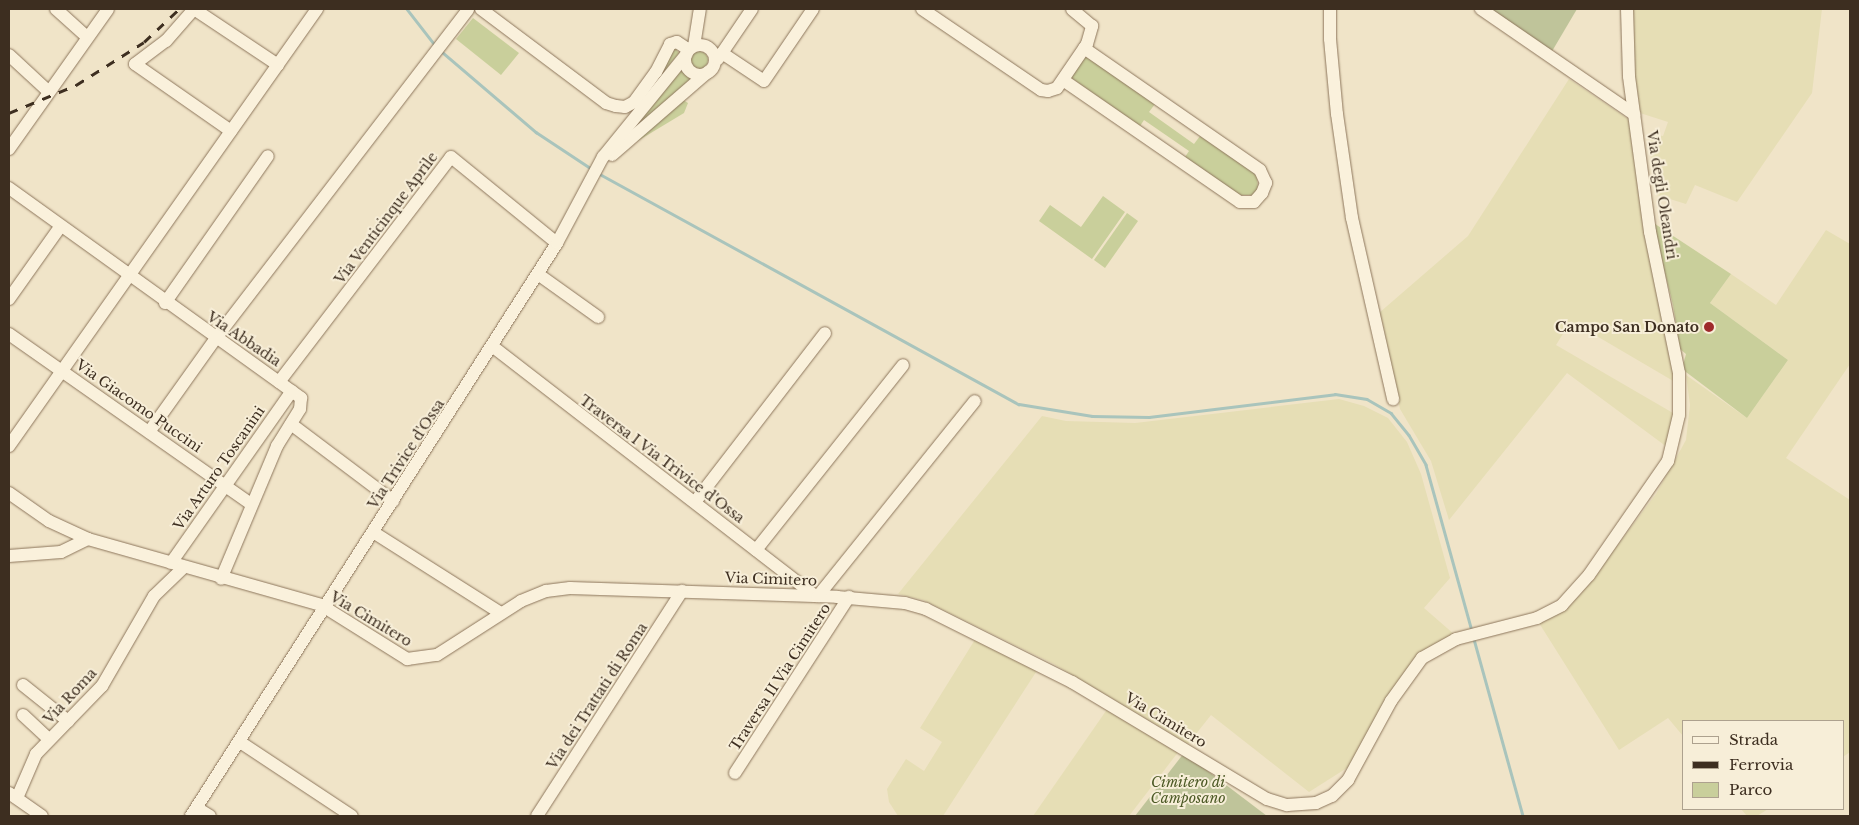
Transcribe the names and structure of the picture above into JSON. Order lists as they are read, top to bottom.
{
  "streets": {
    "street": [
      "Via degli Oleandri",
      "Via Venticinque Aprile",
      "Via Abbadia",
      "Via Giacomo Puccini",
      "Via Trivice d'Ossa",
      "Traversa I Via Trivice d'Ossa",
      "Via Arturo Toscanini",
      "Via Cimitero",
      "Traversa II Via Cimitero",
      "Via Roma",
      "Via dei Trattati di Roma"
    ]
  },
  "crossings": [
    ["Via degli Oleandri", "Via Cimitero"],
    ["Via Venticinque Aprile", "Via Abbadia"],
    ["Via Venticinque Aprile", "Via Trivice d'Ossa"],
    ["Via Abbadia", "Via Arturo Toscanini"],
    ["Via Giacomo Puccini", "Via Arturo Toscanini"],
    ["Via Trivice d'Ossa", "Traversa I Via Trivice d'Ossa"],
    ["Via Trivice d'Ossa", "Via Cimitero"],
    ["Traversa I Via Trivice d'Ossa", "Via Cimitero"],
    ["Via Arturo Toscanini", "Via Cimitero"],
    ["Via Cimitero", "Traversa II Via Cimitero"],
    ["Via Cimitero", "Via Roma"],
    ["Via Cimitero", "Via dei Trattati di Roma"]
  ],
  "parks": ["Cimitero di Camposano"],
  "places": ["Campo San Donato"],
  "legend": ["Strada", "Ferrovia", "Parco"]
}
